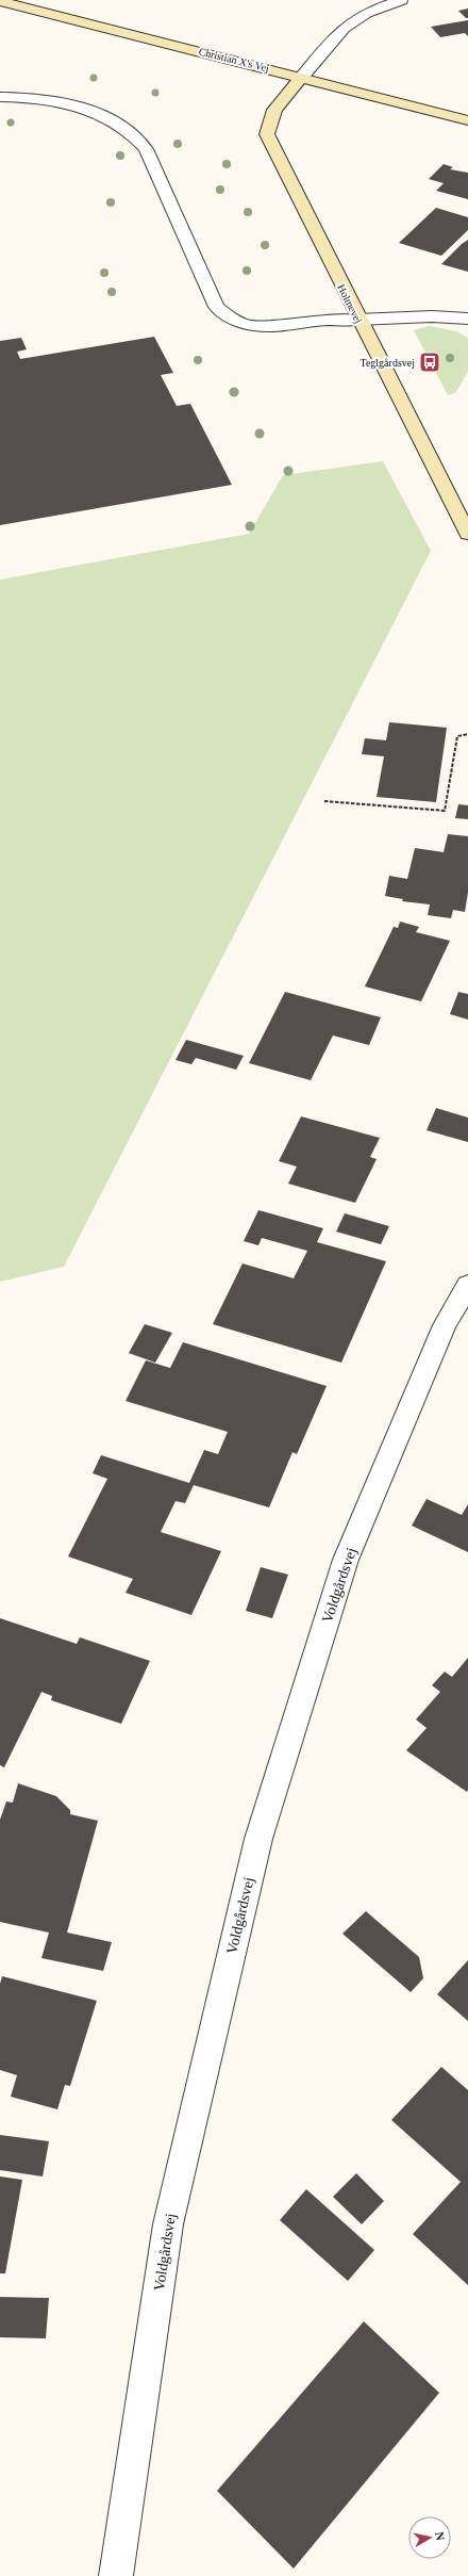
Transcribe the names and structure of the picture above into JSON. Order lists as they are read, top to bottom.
{
  "streets": {
    "street": ["Christian X's Vej", "Holmevej", "Voldgårdsvej"]
  },
  "crossings": [
    ["Christian X's Vej", "Holmevej"]
  ],
  "places": {
    "bus stop": ["Teglgårdsvej"]
  },
  "north": "right"
}
